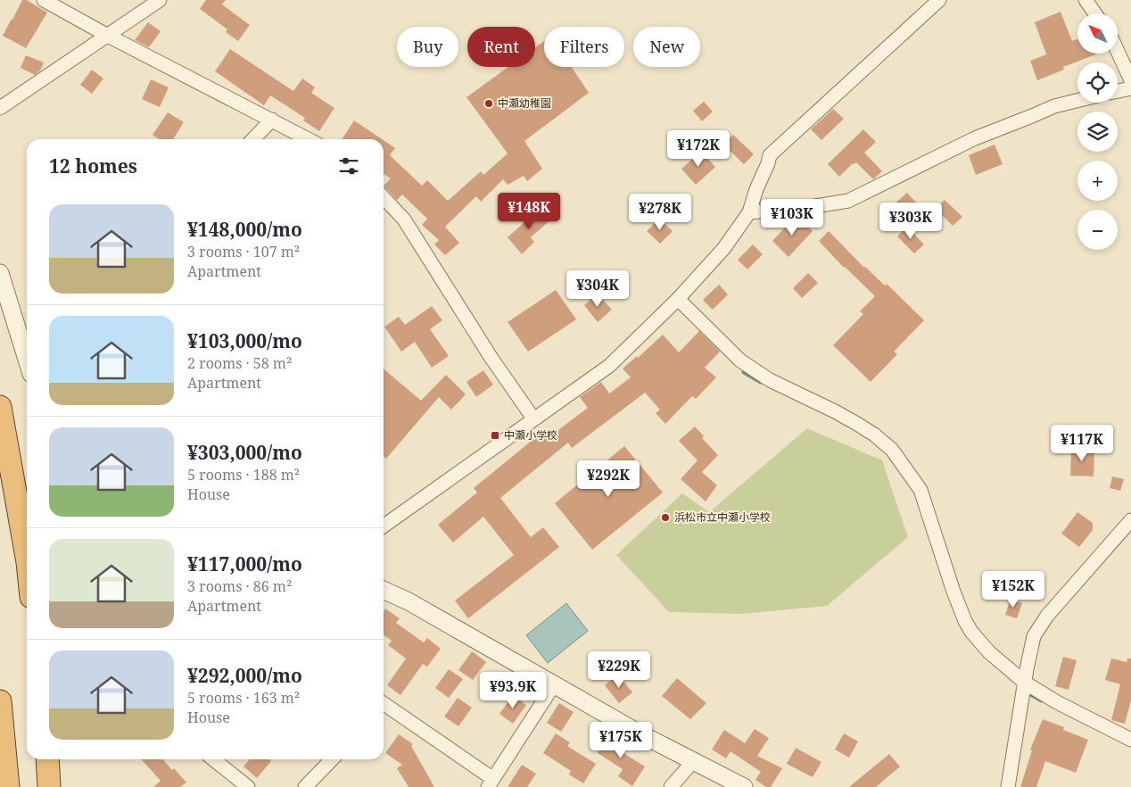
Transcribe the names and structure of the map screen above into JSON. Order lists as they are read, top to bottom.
{
  "places": {
    "other": ["中瀬幼稚園", "浜松市立中瀬小学校"],
    "transit": ["中瀬小学校"]
  },
  "north": "top left",
  "page": {
    "map_buttons": ["+", "−"],
    "chip": [
      "Buy",
      "Rent",
      "Filters",
      "New"
    ],
    "price": [
      "¥172K",
      "¥148K",
      "¥278K",
      "¥103K",
      "¥303K",
      "¥304K",
      "¥117K",
      "¥292K",
      "¥152K",
      "¥229K",
      "¥93.9K",
      "¥175K"
    ],
    "heading": "12 homes",
    "list": [
      {
        "name": "¥148,000/mo",
        "note": "3 rooms · 107 m² · Apartment"
      },
      {
        "name": "¥103,000/mo",
        "note": "2 rooms · 58 m² · Apartment"
      },
      {
        "name": "¥303,000/mo",
        "note": "5 rooms · 188 m² · House"
      },
      {
        "name": "¥117,000/mo",
        "note": "3 rooms · 86 m² · Apartment"
      },
      {
        "name": "¥292,000/mo",
        "note": "5 rooms · 163 m² · House"
      }
    ]
  }
}
